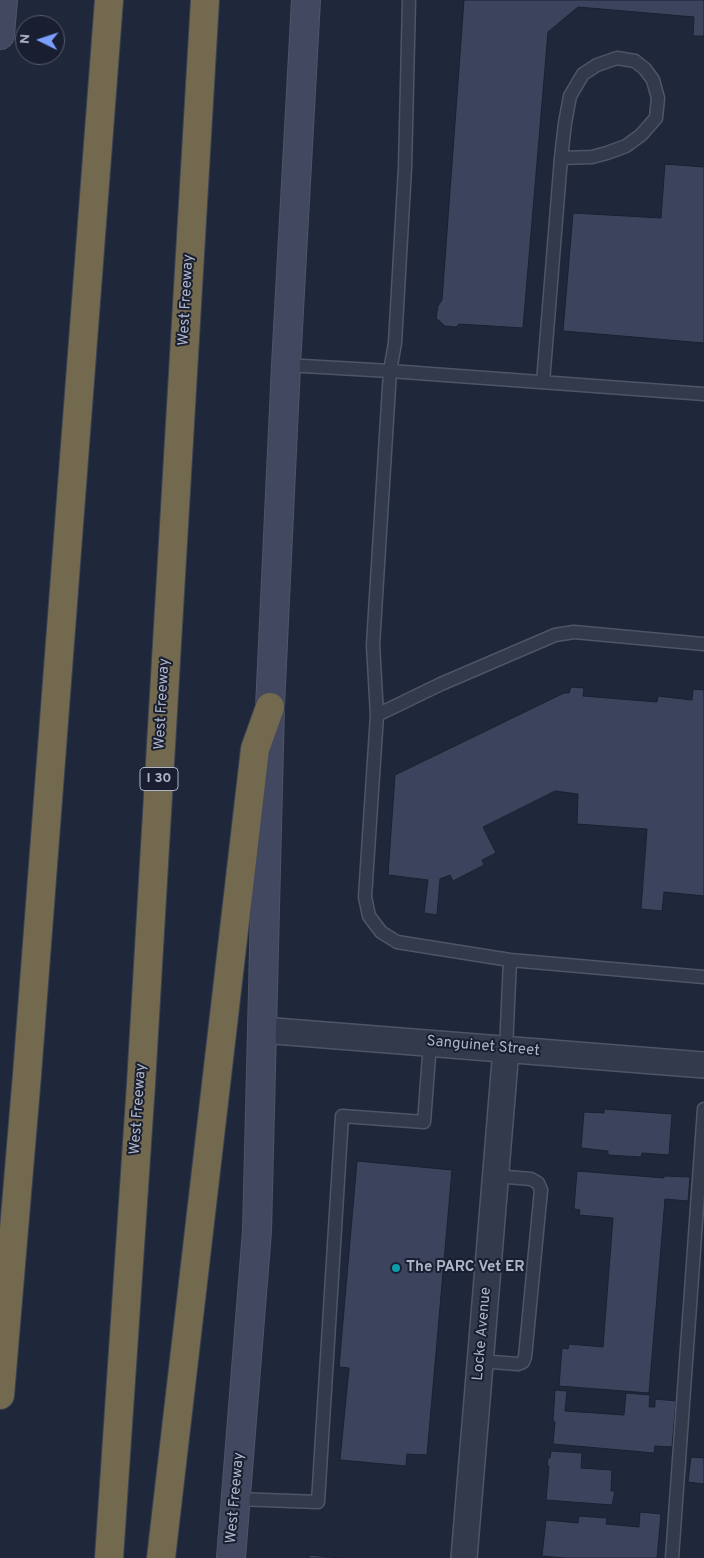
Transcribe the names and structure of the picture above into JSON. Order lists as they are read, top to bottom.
{
  "streets": {
    "highway": ["West Freeway", "I 30"],
    "street": ["Sanguinet Street", "Locke Avenue"]
  },
  "crossings": [
    ["West Freeway", "Sanguinet Street"],
    ["Sanguinet Street", "Locke Avenue"]
  ],
  "places": ["The PARC Vet ER"],
  "north": "left"
}
